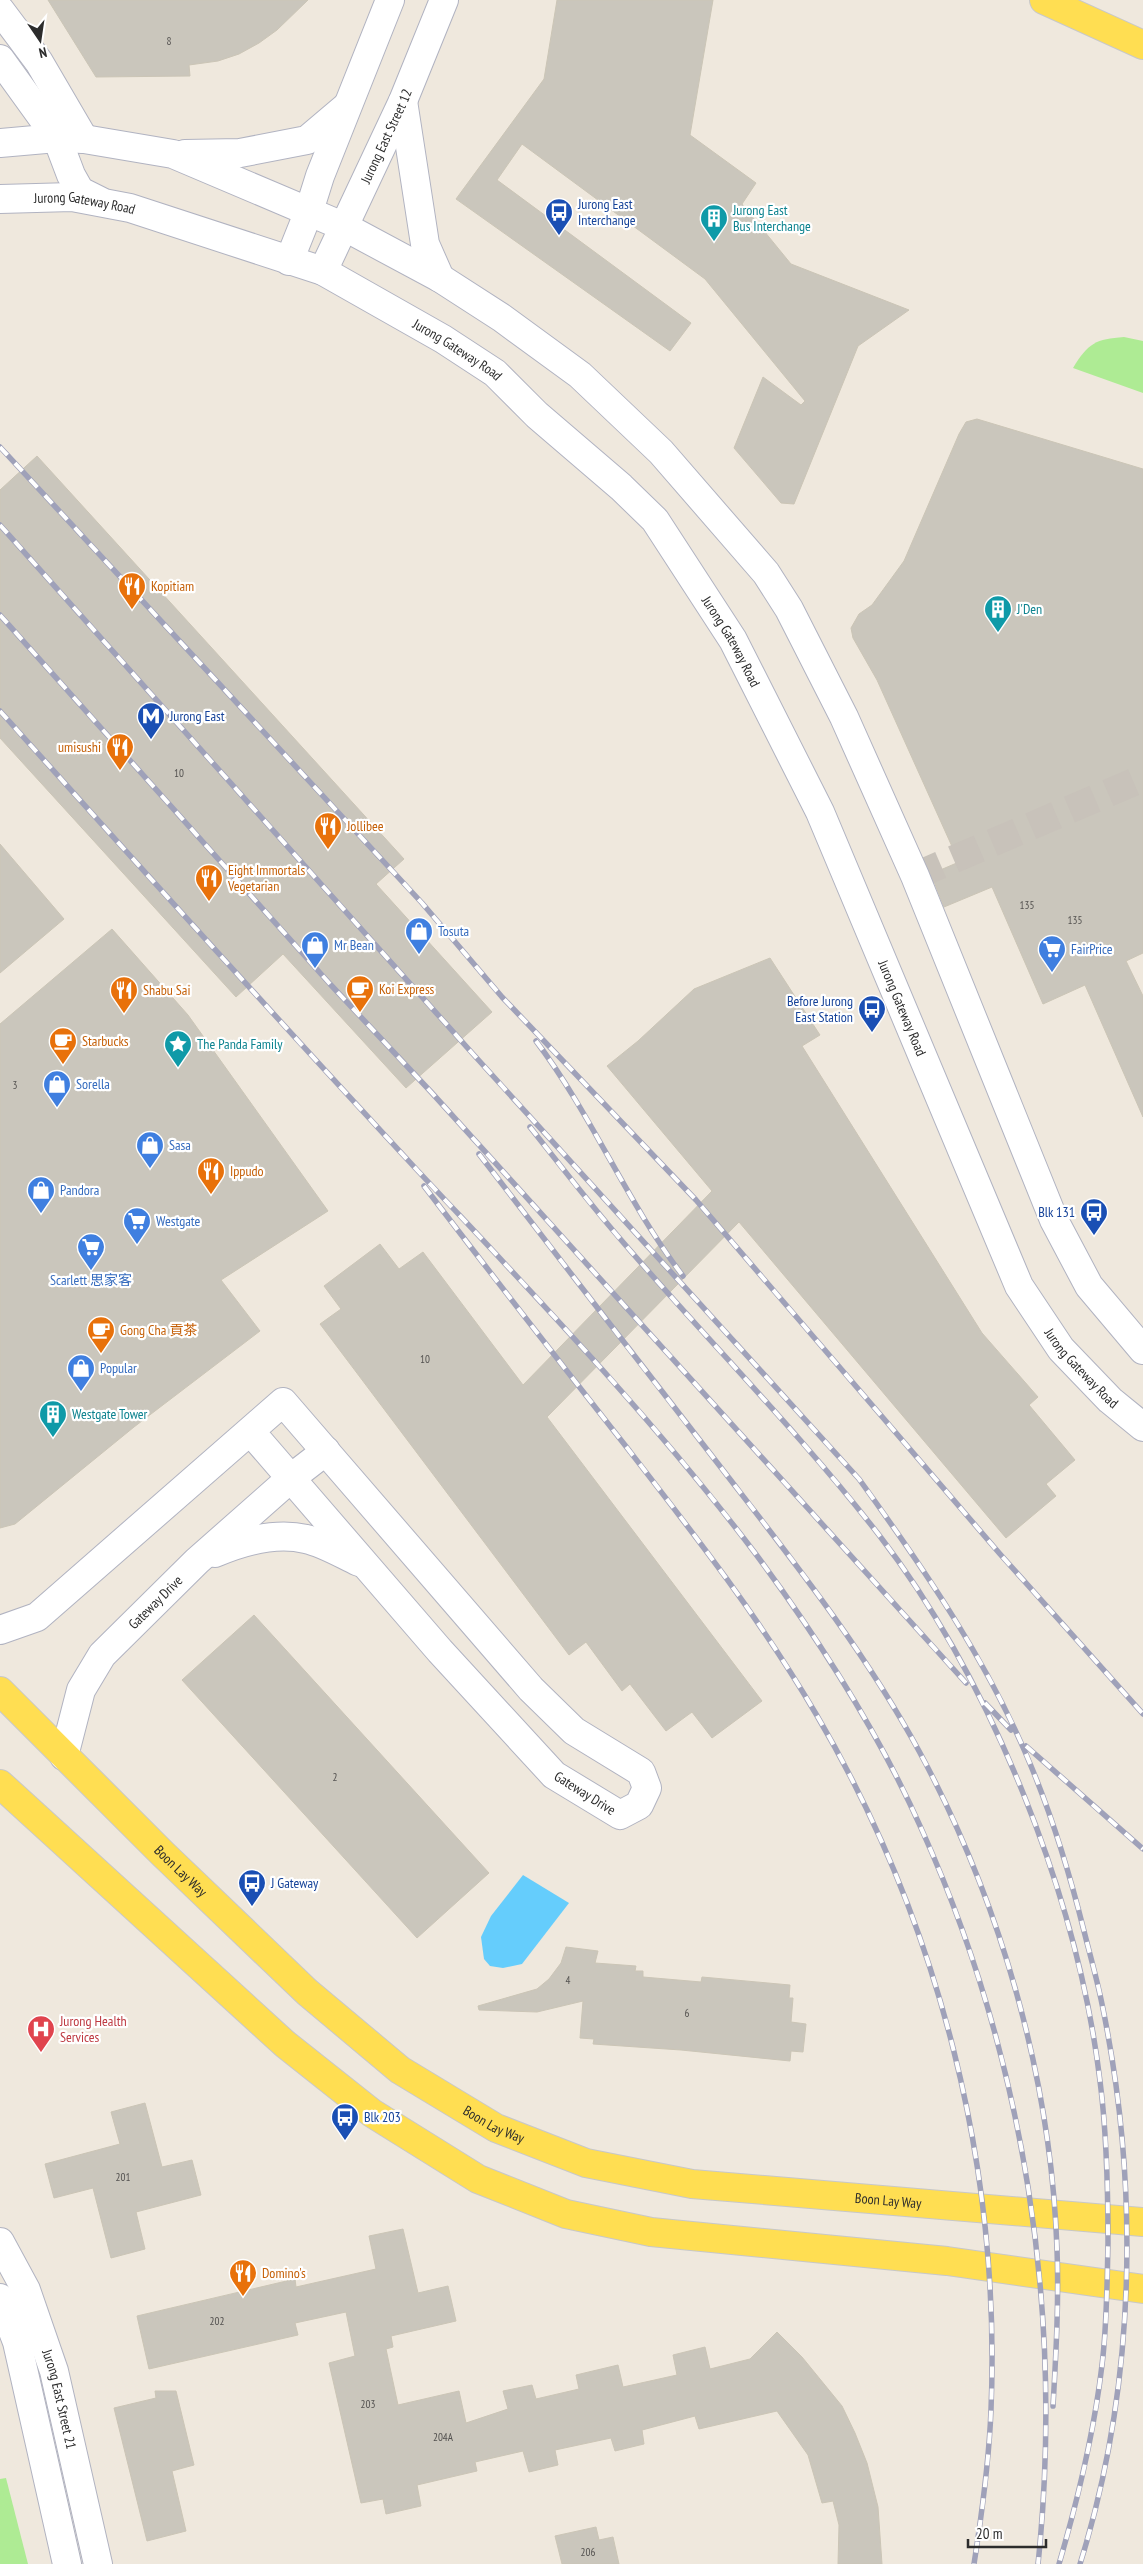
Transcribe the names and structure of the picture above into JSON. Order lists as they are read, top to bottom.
{
  "streets": {
    "main road": [
      "Jurong East Street 12",
      "Jurong Gateway Road",
      "Gateway Drive",
      "Boon Lay Way",
      "Jurong East Street 21"
    ]
  },
  "crossings": [
    ["Jurong East Street 12", "Jurong Gateway Road"],
    ["Gateway Drive", "Boon Lay Way"]
  ],
  "places": {
    "bus stop": [
      "Jurong East Interchange",
      "Before Jurong East Station",
      "Blk 131",
      "J Gateway",
      "Blk 203"
    ],
    "building": ["Jurong East Bus Interchange", "J'Den", "Westgate Tower"],
    "restaurant": [
      "Kopitiam",
      "umisushi",
      "Jollibee",
      "Eight Immortals Vegetarian",
      "Shabu Sai",
      "Ippudo",
      "Domino's"
    ],
    "metro station": ["Jurong East"],
    "shop": [
      "Tosuta",
      "Mr Bean",
      "Sorella",
      "Sasa",
      "Pandora",
      "Popular"
    ],
    "supermarket": ["FairPrice", "Westgate", "Scarlett 思家客"],
    "cafe": ["Koi Express", "Starbucks", "Gong Cha 貢茶"],
    "place": ["The Panda Family"],
    "hospital": ["Jurong Health Services"]
  },
  "house_numbers": [
    "8",
    "10",
    "135",
    "135",
    "3",
    "10",
    "2",
    "4",
    "6",
    "201",
    "202",
    "203",
    "204A",
    "206"
  ],
  "scale_bar": "20 m",
  "north": "bottom"
}
